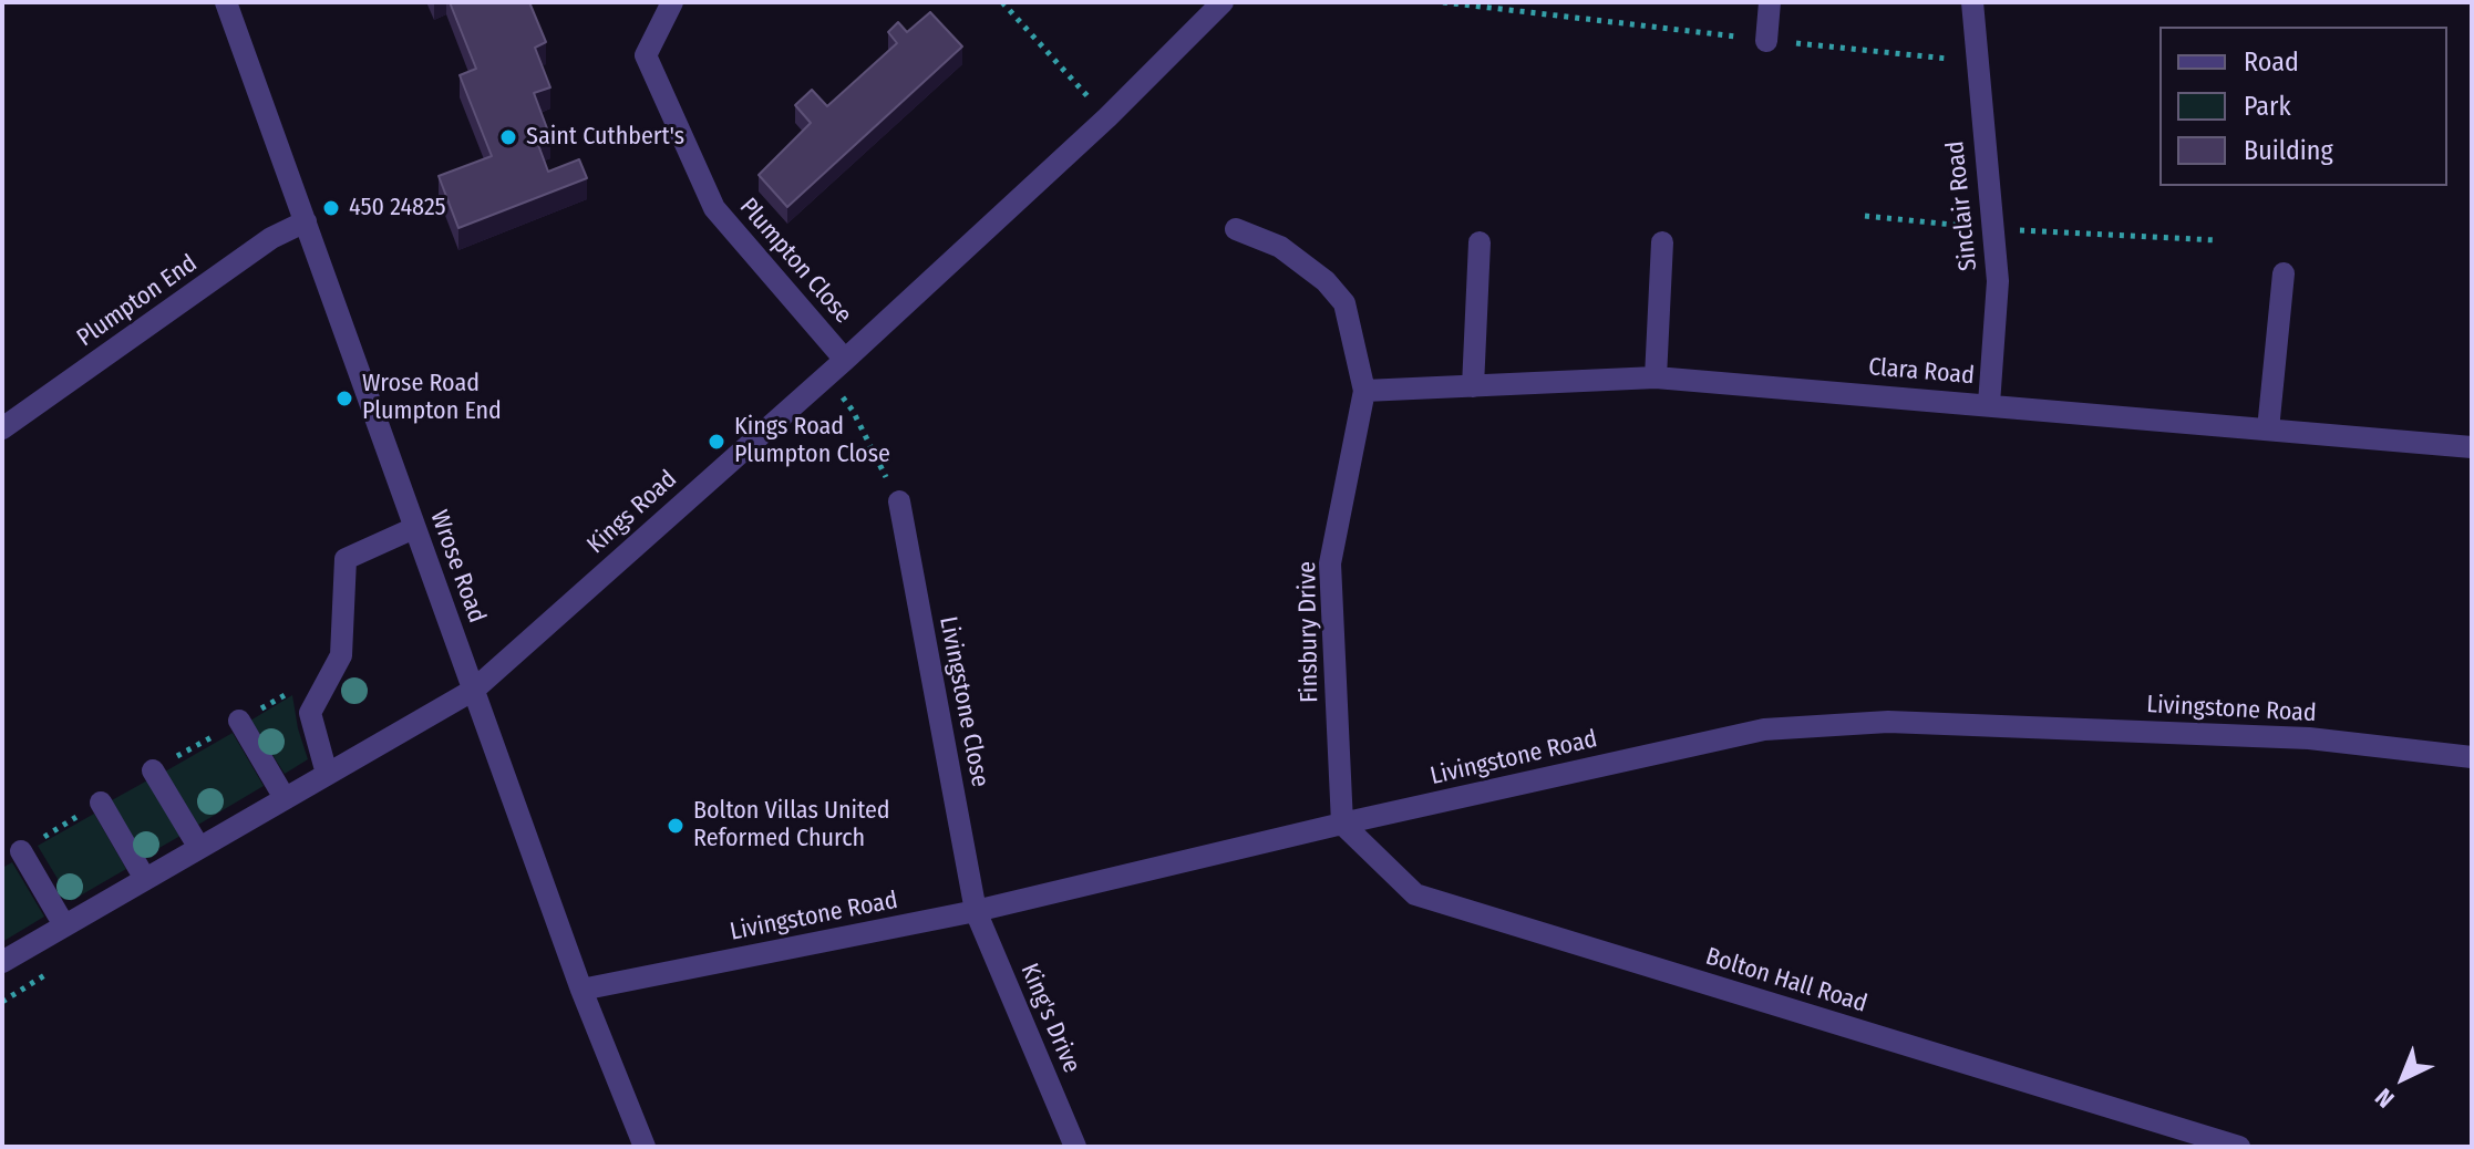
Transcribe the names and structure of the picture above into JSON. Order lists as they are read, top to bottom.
{
  "streets": {
    "street": [
      "Sinclair Road",
      "Plumpton Close",
      "Plumpton End",
      "Clara Road",
      "Kings Road",
      "Wrose Road",
      "Finsbury Drive",
      "Livingstone Close",
      "Livingstone Road",
      "Bolton Hall Road",
      "King's Drive"
    ]
  },
  "crossings": [
    ["Sinclair Road", "Clara Road"],
    ["Plumpton Close", "Kings Road"],
    ["Plumpton End", "Wrose Road"],
    ["Clara Road", "Finsbury Drive"],
    ["Kings Road", "Wrose Road"],
    ["Wrose Road", "Livingstone Road"],
    ["Finsbury Drive", "Livingstone Road"],
    ["Finsbury Drive", "Bolton Hall Road"],
    ["Livingstone Close", "Livingstone Road"],
    ["Livingstone Close", "King's Drive"],
    ["Livingstone Road", "Bolton Hall Road"],
    ["Livingstone Road", "King's Drive"]
  ],
  "places": [
    "Saint Cuthbert's",
    "450 24825",
    "Wrose Road Plumpton End",
    "Kings Road Plumpton Close",
    "Bolton Villas United Reformed Church"
  ],
  "legend": ["Road", "Park", "Building"],
  "north": "bottom left"
}
